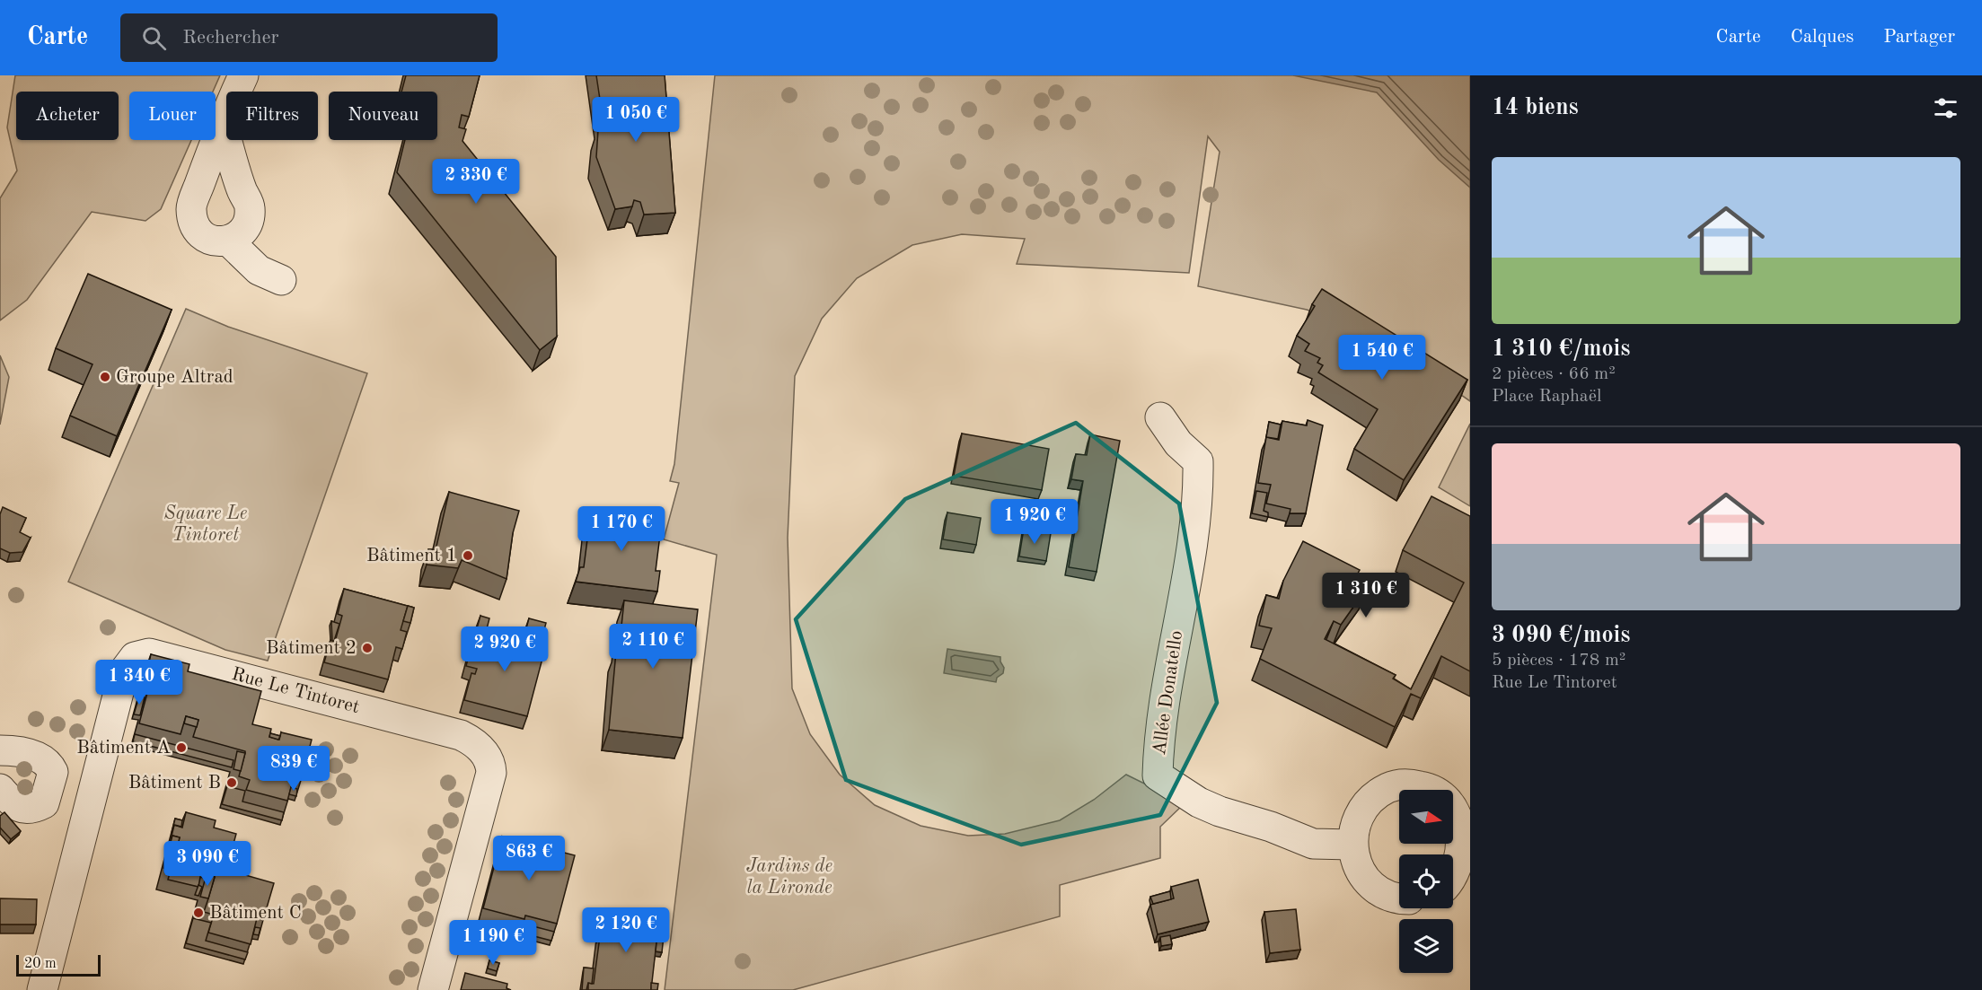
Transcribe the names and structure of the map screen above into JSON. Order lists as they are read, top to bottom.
{
  "streets": {
    "street": ["Rue Le Tintoret", "Allée Donatello"]
  },
  "parks": ["Square Le Tintoret", "Jardins de la Lironde"],
  "places": [
    "Groupe Altrad",
    "Bâtiment 1",
    "Bâtiment 2",
    "Bâtiment A",
    "Bâtiment B",
    "Bâtiment C"
  ],
  "scale_bar": "20 m",
  "north": "right",
  "page": {
    "header": "Carte",
    "search": "Rechercher",
    "nav": ["Carte", "Calques", "Partager"],
    "heading": "14 biens",
    "chip": [
      "Acheter",
      "Louer",
      "Filtres",
      "Nouveau"
    ],
    "price": [
      "1 050 €",
      "2 330 €",
      "1 540 €",
      "1 920 €",
      "1 170 €",
      "1 310 €",
      "2 110 €",
      "2 920 €",
      "1 340 €",
      "839 €",
      "863 €",
      "3 090 €",
      "2 120 €",
      "1 190 €"
    ],
    "list": [
      {
        "name": "1 310 €/mois",
        "note": "2 pièces · 66 m² · Place Raphaël"
      },
      {
        "name": "3 090 €/mois",
        "note": "5 pièces · 178 m² · Rue Le Tintoret"
      }
    ],
    "scale": "20 m"
  }
}
